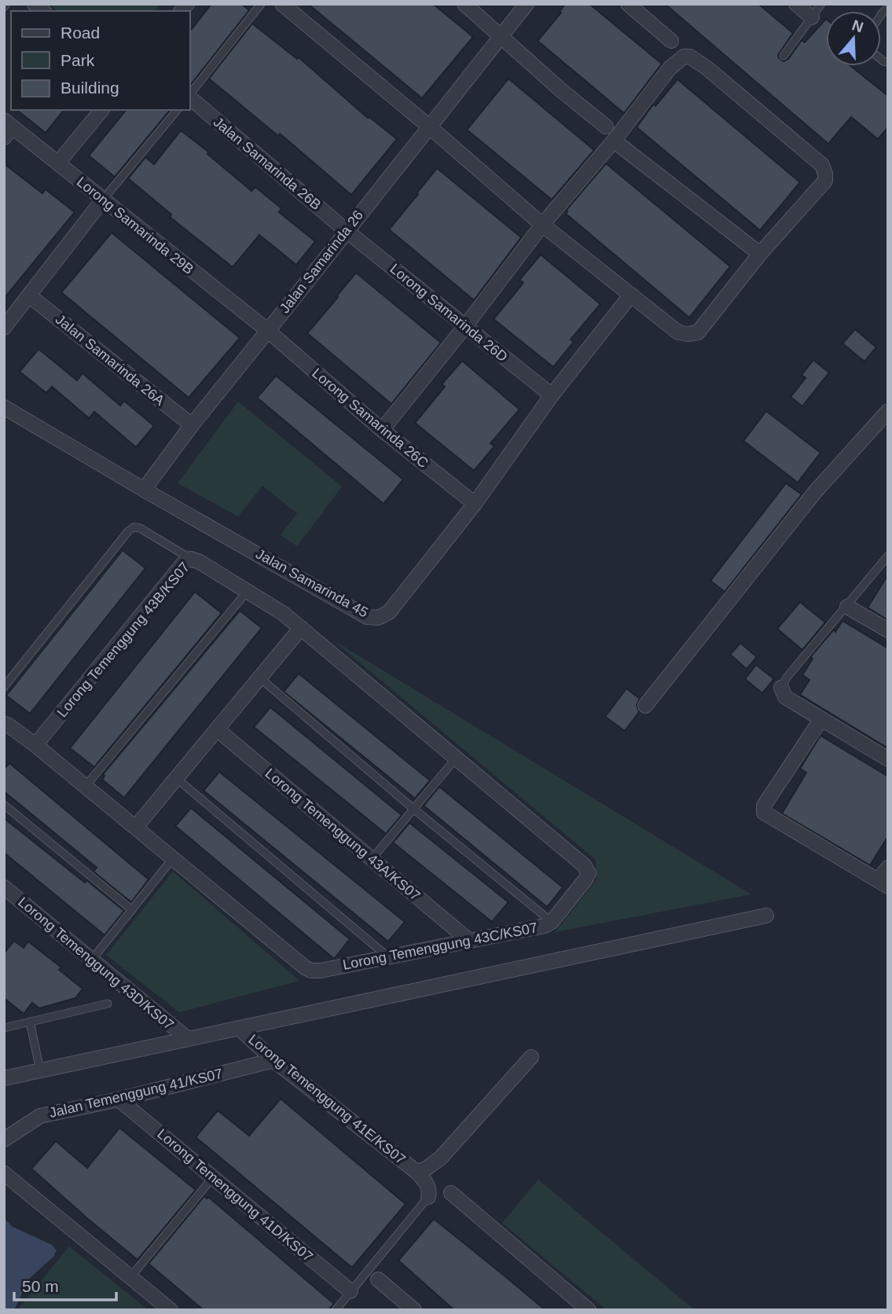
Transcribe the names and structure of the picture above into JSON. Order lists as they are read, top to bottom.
{
  "streets": {
    "street": [
      "Jalan Samarinda 26B",
      "Lorong Samarinda 29B",
      "Jalan Samarinda 26",
      "Lorong Samarinda 26D",
      "Jalan Samarinda 26A",
      "Lorong Samarinda 26C",
      "Jalan Samarinda 45",
      "Lorong Temenggung 43B/KS07",
      "Lorong Temenggung 43A/KS07",
      "Lorong Temenggung 43C/KS07",
      "Lorong Temenggung 43D/KS07",
      "Jalan Temenggung 41/KS07",
      "Lorong Temenggung 41E/KS07",
      "Lorong Temenggung 41D/KS07"
    ]
  },
  "crossings": [
    ["Jalan Samarinda 26B", "Jalan Samarinda 26"],
    ["Jalan Samarinda 26B", "Lorong Samarinda 26D"],
    ["Lorong Samarinda 29B", "Jalan Samarinda 26"],
    ["Lorong Samarinda 29B", "Lorong Samarinda 26C"],
    ["Jalan Samarinda 26", "Lorong Samarinda 26D"],
    ["Jalan Samarinda 26", "Jalan Samarinda 26A"],
    ["Jalan Samarinda 26", "Lorong Samarinda 26C"],
    ["Jalan Samarinda 26", "Jalan Samarinda 45"],
    ["Lorong Samarinda 26D", "Jalan Samarinda 45"],
    ["Lorong Samarinda 26C", "Jalan Samarinda 45"],
    ["Lorong Temenggung 43B/KS07", "Lorong Temenggung 43C/KS07"],
    ["Lorong Temenggung 43A/KS07", "Lorong Temenggung 43C/KS07"],
    ["Jalan Temenggung 41/KS07", "Lorong Temenggung 41E/KS07"],
    ["Jalan Temenggung 41/KS07", "Lorong Temenggung 41D/KS07"]
  ],
  "legend": ["Road", "Park", "Building"],
  "scale_bar": "50 m",
  "north": "top"
}
